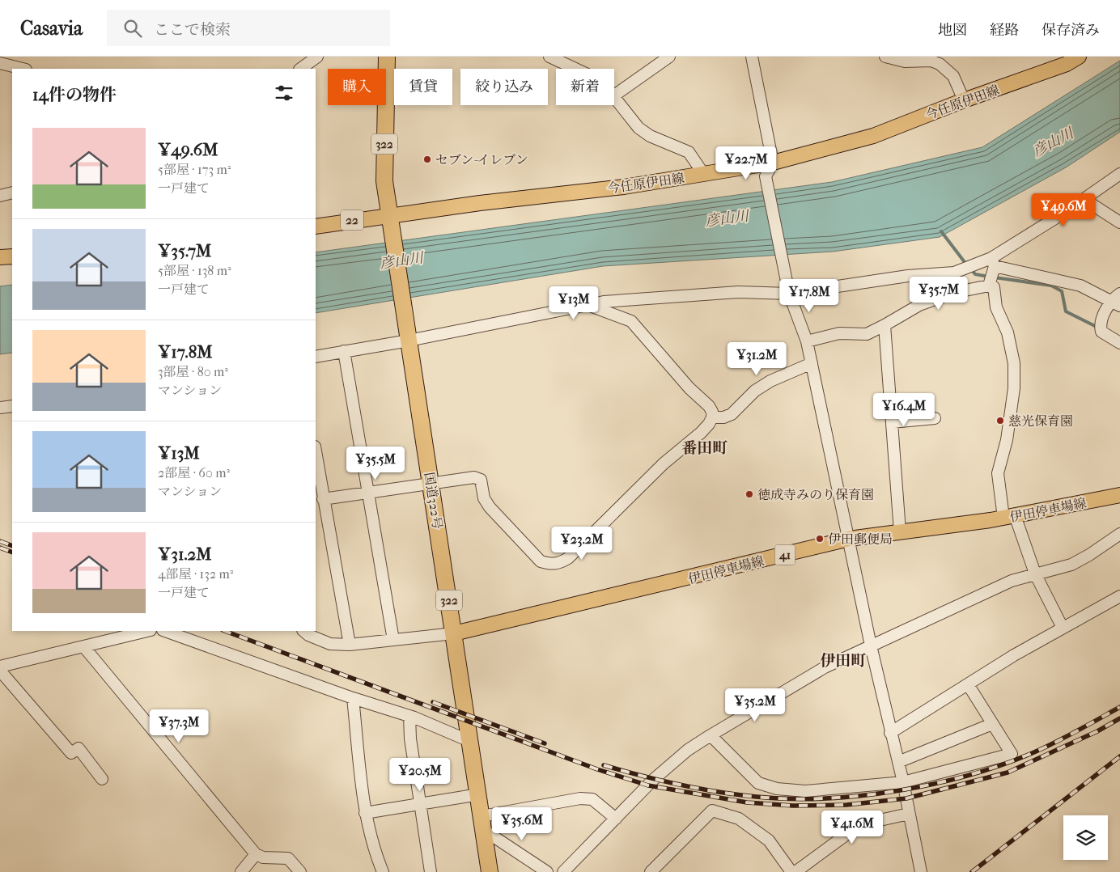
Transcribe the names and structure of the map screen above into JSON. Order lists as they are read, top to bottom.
{
  "streets": {
    "highway": ["322", "国道322号"],
    "main road": [
      "今任原伊田線",
      "22",
      "伊田停車場線",
      "41"
    ]
  },
  "crossings": [
    ["今任原伊田線", "22"],
    ["今任原伊田線", "国道322号"],
    ["22", "国道322号"],
    ["国道322号", "伊田停車場線"]
  ],
  "districts": ["番田町", "伊田町"],
  "water": ["彦山川"],
  "places": [
    "セブン-イレブン",
    "慈光保育園",
    "徳成寺みのり保育園",
    "伊田郵便局"
  ],
  "page": {
    "header": "Casavia",
    "search": "ここで検索",
    "nav": ["地図", "経路", "保存済み"],
    "chip": [
      "購入",
      "賃貸",
      "絞り込み",
      "新着"
    ],
    "heading": "14件の物件",
    "list": [
      {
        "name": "¥49.6M",
        "note": "5部屋 · 173 m² · 一戸建て"
      },
      {
        "name": "¥35.7M",
        "note": "5部屋 · 138 m² · 一戸建て"
      },
      {
        "name": "¥17.8M",
        "note": "3部屋 · 80 m² · マンション"
      },
      {
        "name": "¥13M",
        "note": "2部屋 · 60 m² · マンション"
      },
      {
        "name": "¥31.2M",
        "note": "4部屋 · 132 m² · 一戸建て"
      }
    ],
    "price": [
      "¥22.7M",
      "¥49.6M",
      "¥35.7M",
      "¥17.8M",
      "¥13M",
      "¥31.2M",
      "¥16.4M",
      "¥35.5M",
      "¥23.2M",
      "¥35.2M",
      "¥37.3M",
      "¥20.5M",
      "¥35.6M",
      "¥41.6M"
    ]
  }
}
